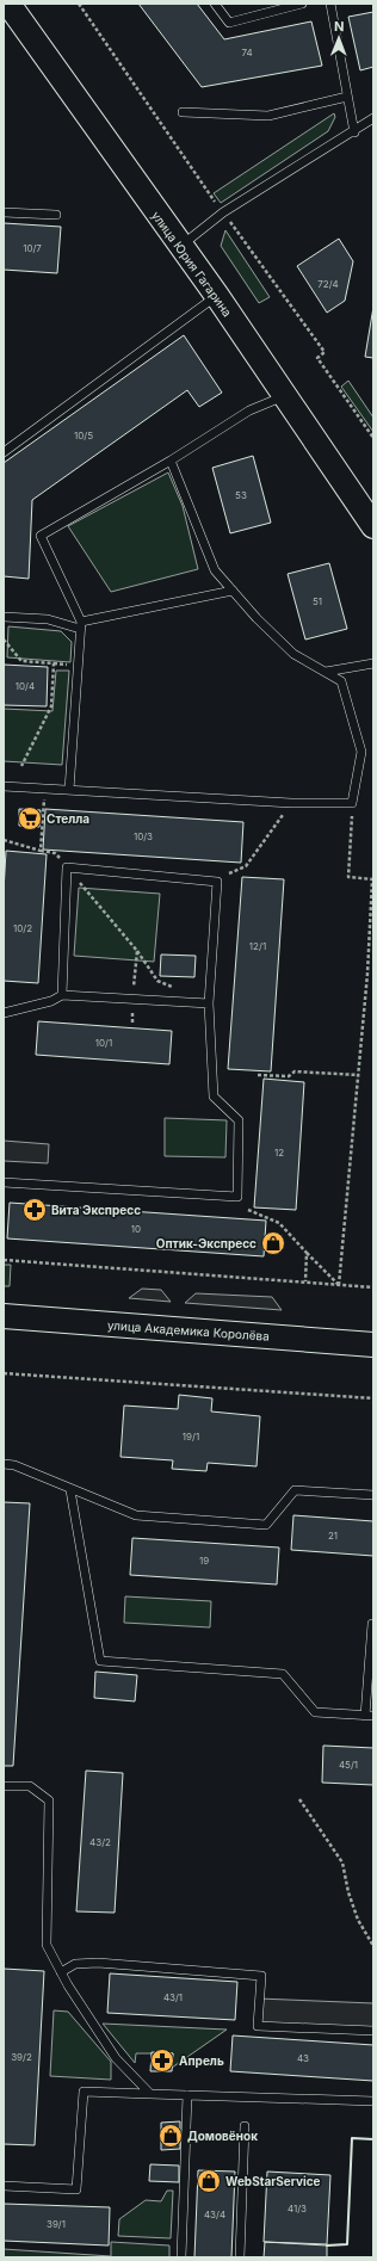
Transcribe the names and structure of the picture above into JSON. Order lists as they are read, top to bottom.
{
  "streets": {
    "main road": ["улица Юрия Гагарина", "улица Академика Королёва"]
  },
  "places": {
    "supermarket": ["Стелла"],
    "pharmacy": ["Вита Экспресс", "Апрель"],
    "shop": ["Оптик-Экспресс", "Домовёнок", "WebStarService"]
  },
  "house_numbers": [
    "74",
    "10/7",
    "72/4",
    "10/5",
    "53",
    "51",
    "10/4",
    "10/3",
    "10/2",
    "12/1",
    "10/1",
    "12",
    "10",
    "19/1",
    "21",
    "19",
    "45/1",
    "43/2",
    "43/1",
    "39/2",
    "43",
    "41/3",
    "43/4",
    "39/1"
  ],
  "north": "top"
}
